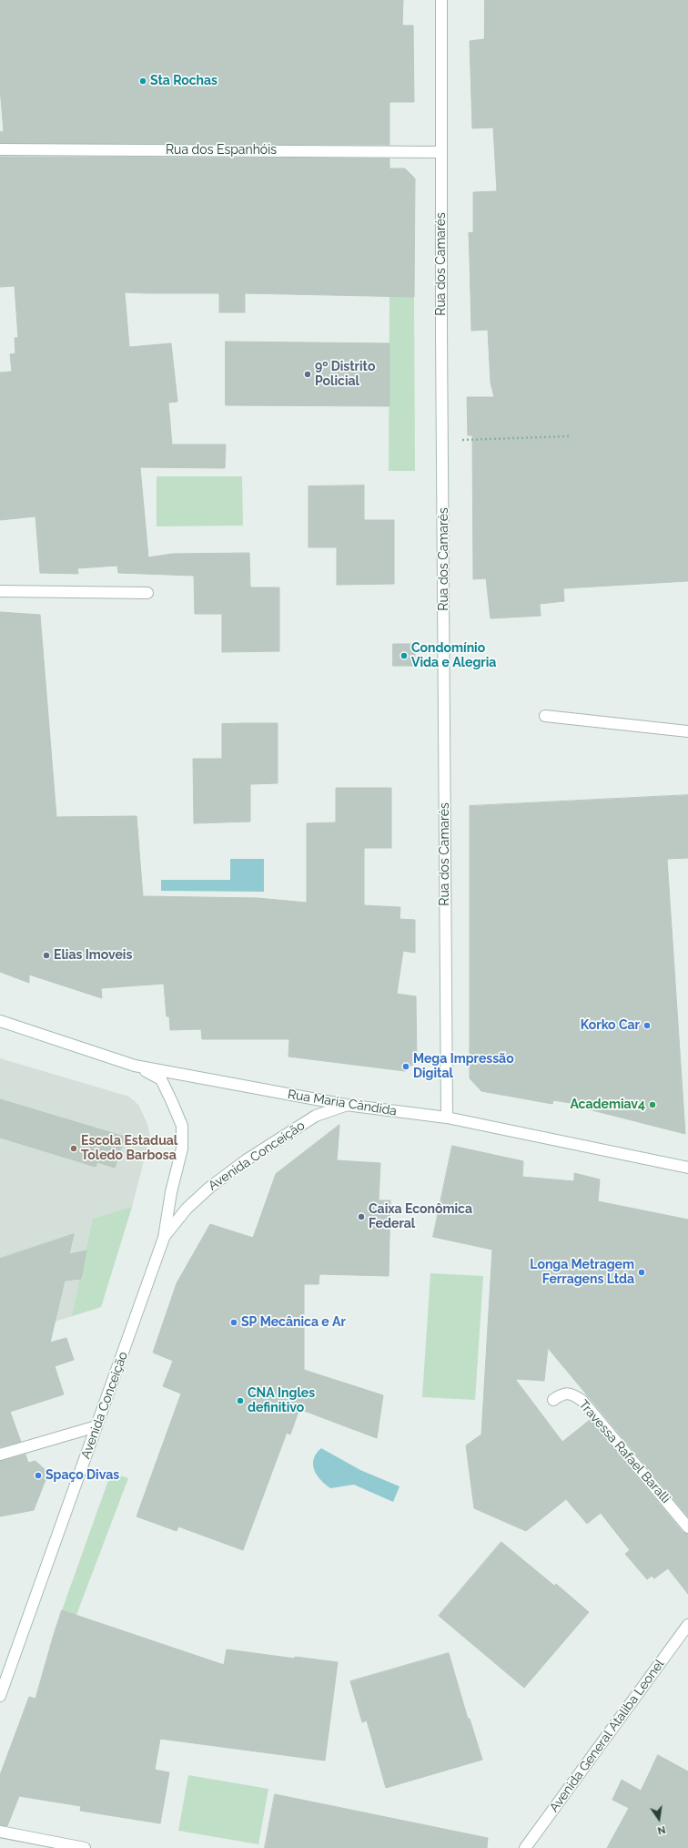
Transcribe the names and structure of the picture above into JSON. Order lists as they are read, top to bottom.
{
  "streets": {
    "street": [
      "Rua dos Espanhóis",
      "Rua dos Camarés",
      "Rua Maria Cândida",
      "Avenida Conceição",
      "Travessa Rafael Baralli",
      "Avenida General Ataliba Leonel"
    ]
  },
  "crossings": [
    ["Rua dos Espanhóis", "Rua dos Camarés"],
    ["Rua dos Camarés", "Rua Maria Cândida"],
    ["Rua Maria Cândida", "Avenida Conceição"]
  ],
  "places": [
    "Sta Rochas",
    "9º Distrito Policial",
    "Condomínio Vida e Alegria",
    "Elias Imoveis",
    "Korko Car",
    "Mega Impressão Digital",
    "Academiav4",
    "Escola Estadual Toledo Barbosa",
    "Caixa Econômica Federal",
    "Longa Metragem Ferragens Ltda",
    "SP Mecânica e Ar",
    "CNA Ingles definitivo",
    "Spaço Divas"
  ],
  "north": "bottom"
}
